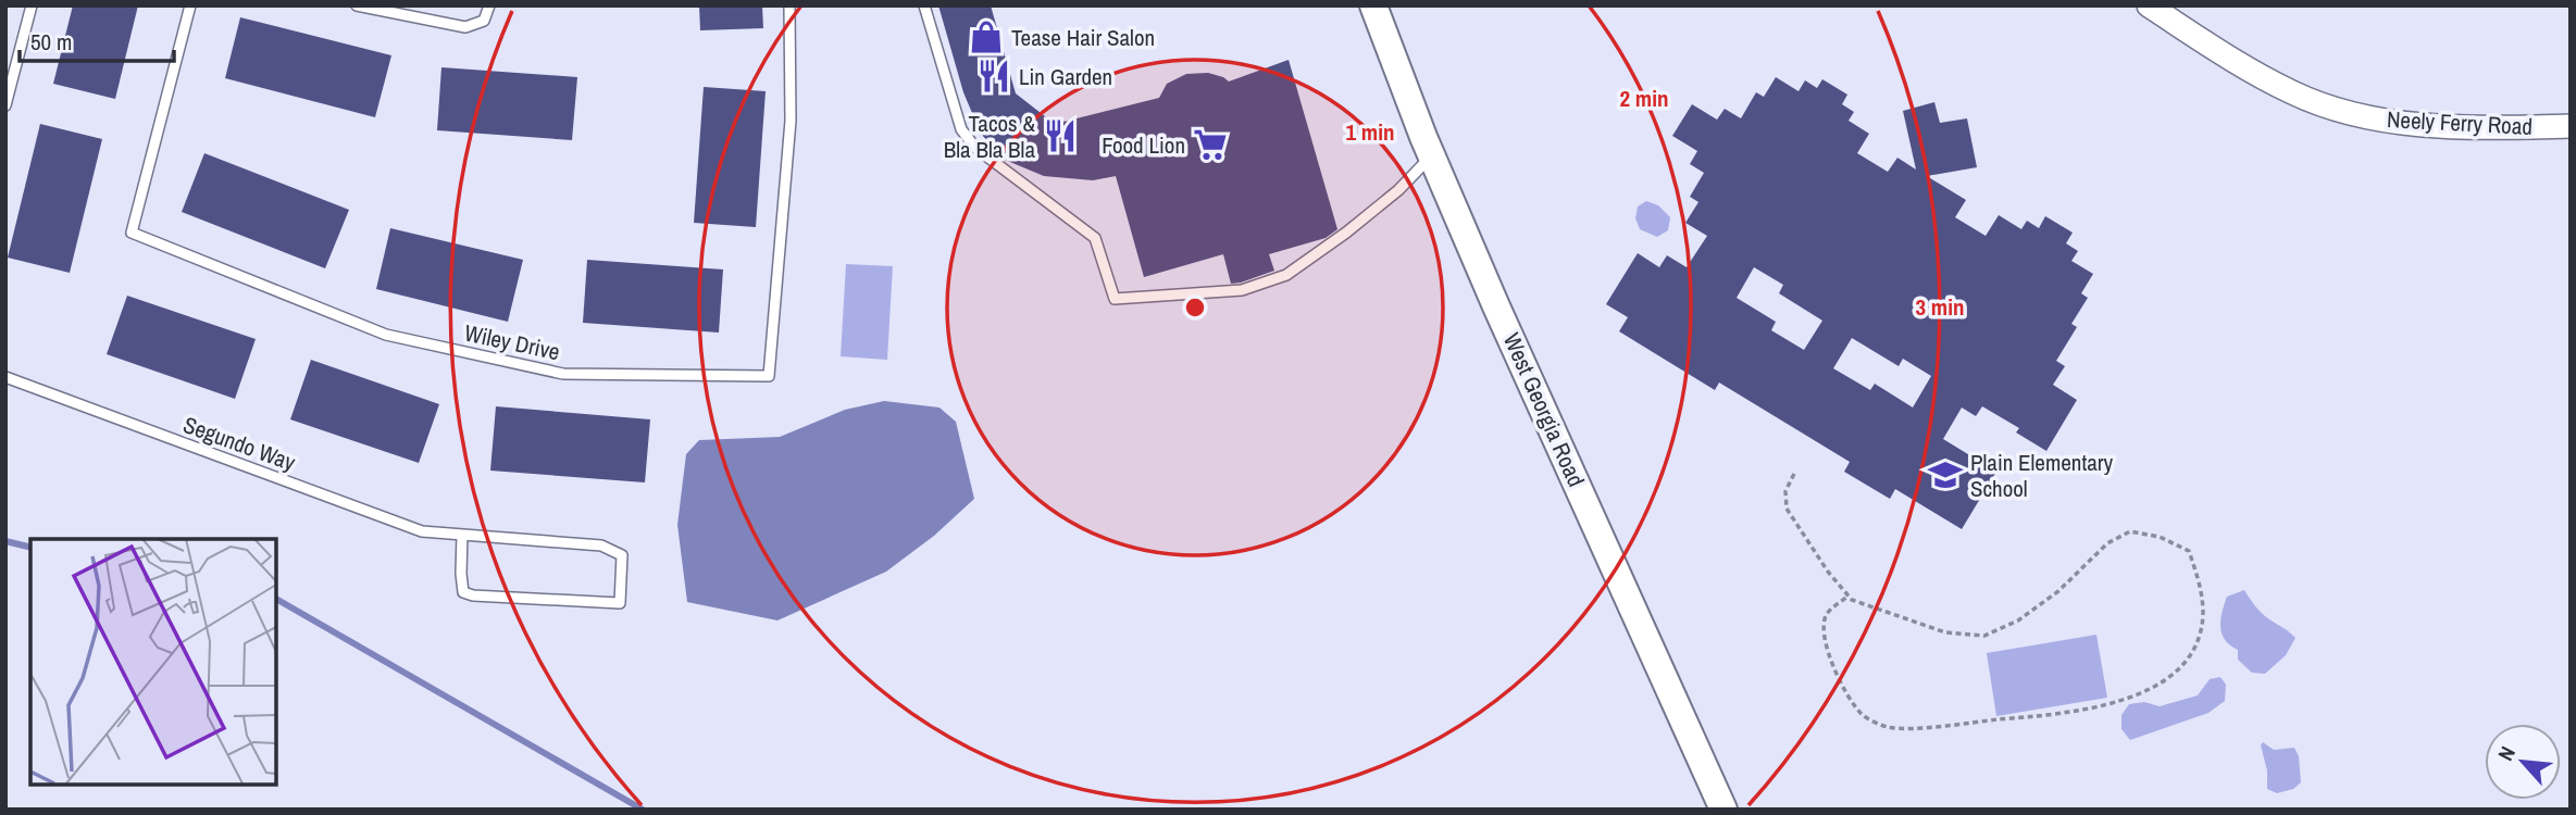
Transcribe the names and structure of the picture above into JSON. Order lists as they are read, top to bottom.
{
  "streets": {
    "main road": ["West Georgia Road"],
    "street": ["Neely Ferry Road"],
    "lane": ["Wiley Drive", "Segundo Way"]
  },
  "places": {
    "shop": ["Tease Hair Salon"],
    "restaurant": ["Lin Garden", "Tacos & Bla Bla Bla"],
    "supermarket": ["Food Lion"],
    "school or university": ["Plain Elementary School"]
  },
  "scale_bar": "50 m",
  "north": "top left",
  "rings": ["2 min", "1 min", "3 min"]
}
